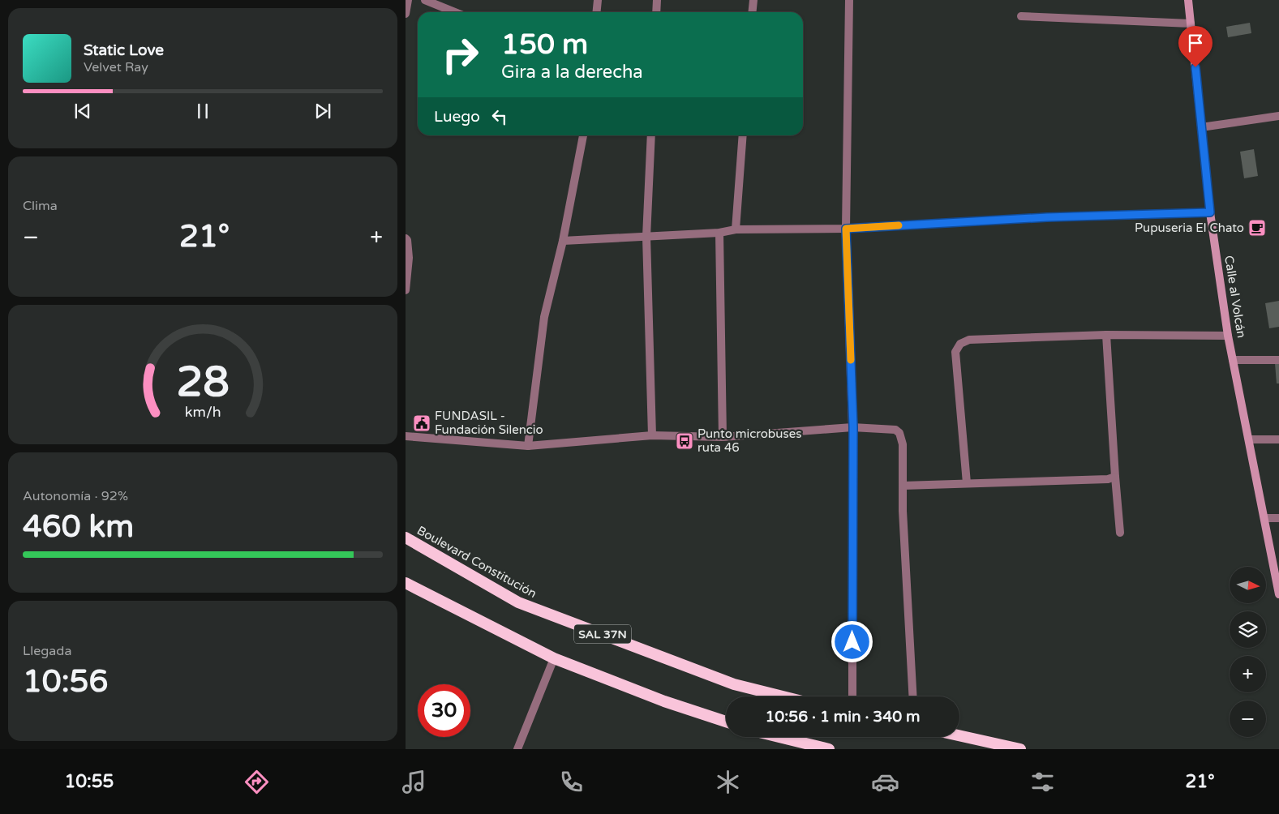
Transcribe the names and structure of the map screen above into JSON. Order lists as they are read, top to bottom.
{
  "streets": {
    "highway": ["Boulevard Constitución", "SAL 37N"],
    "main road": ["Calle al Volcán"]
  },
  "places": {
    "cafe": ["Pupuseria El Chato"],
    "public building": ["FUNDASIL - Fundación Silencio"],
    "bus stop": ["Punto microbuses ruta 46"]
  },
  "north": "right",
  "page": {
    "turn": ["150 m", "Gira a la derecha"],
    "song": ["Static Love", "Velvet Ray"],
    "then": "Luego",
    "tile": [
      "Clima",
      ["Autonomía · 92%", "460 km"],
      ["Llegada", "10:56"]
    ],
    "heat": ["−", "21°", "+"],
    "map_buttons": ["+", "−"],
    "limit": "30",
    "trip": "10:56 · 1 min · 340 m",
    "tabs": ["10:55", "21°"],
    "gauge": ["28", "km/h"]
  }
}
